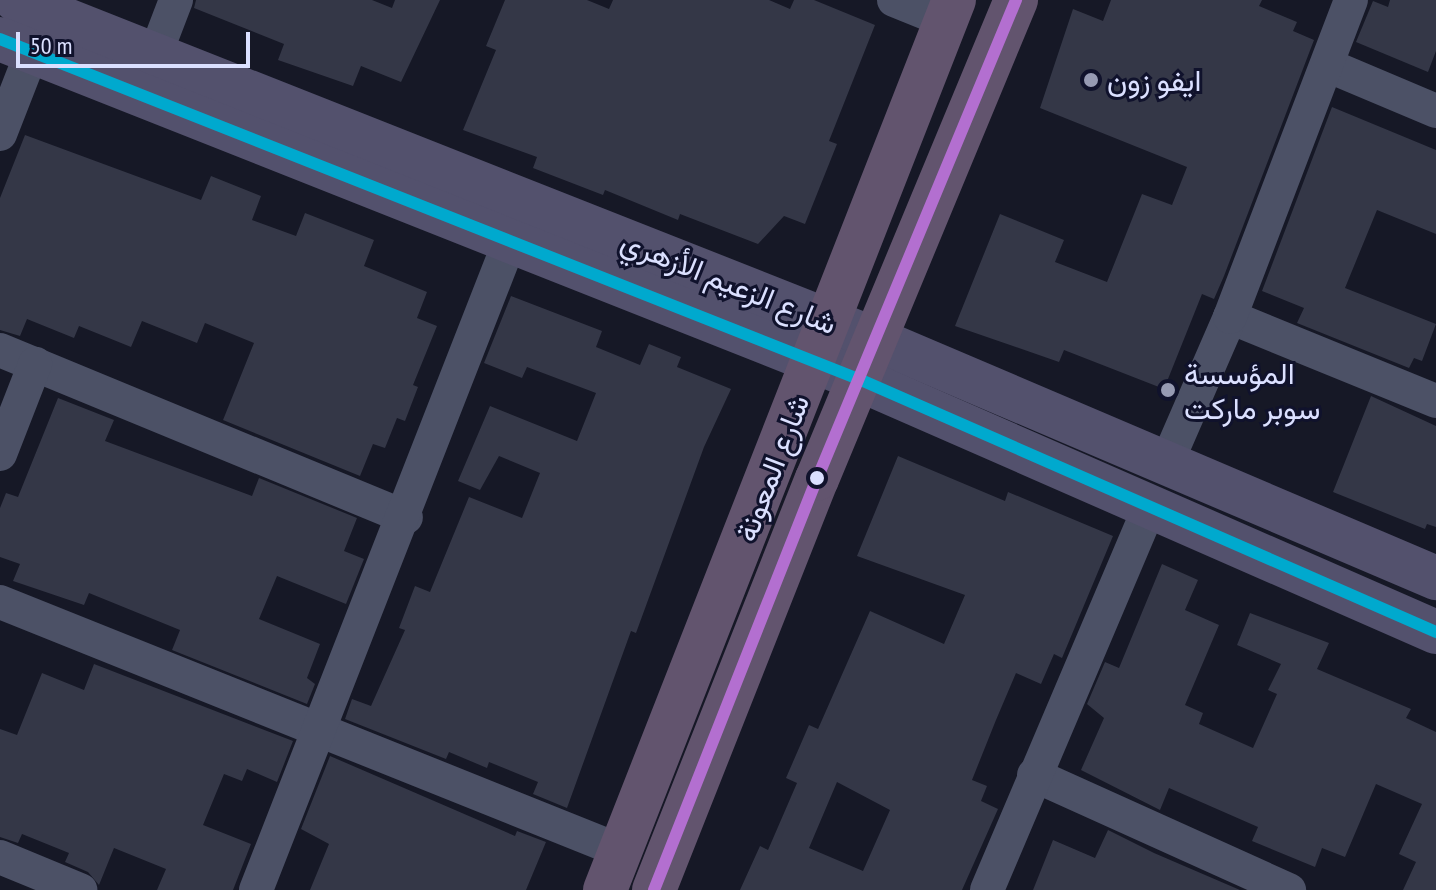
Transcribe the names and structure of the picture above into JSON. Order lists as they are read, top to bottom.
{
  "streets": {
    "highway": ["شارع المعونة"],
    "main road": ["شارع الزعيم الأزهري"]
  },
  "crossings": [
    ["شارع الزعيم الأزهري", "شارع المعونة"]
  ],
  "places": ["ايفو زون", "المؤسسة سوبر ماركت"],
  "scale_bar": "50 m"
}
